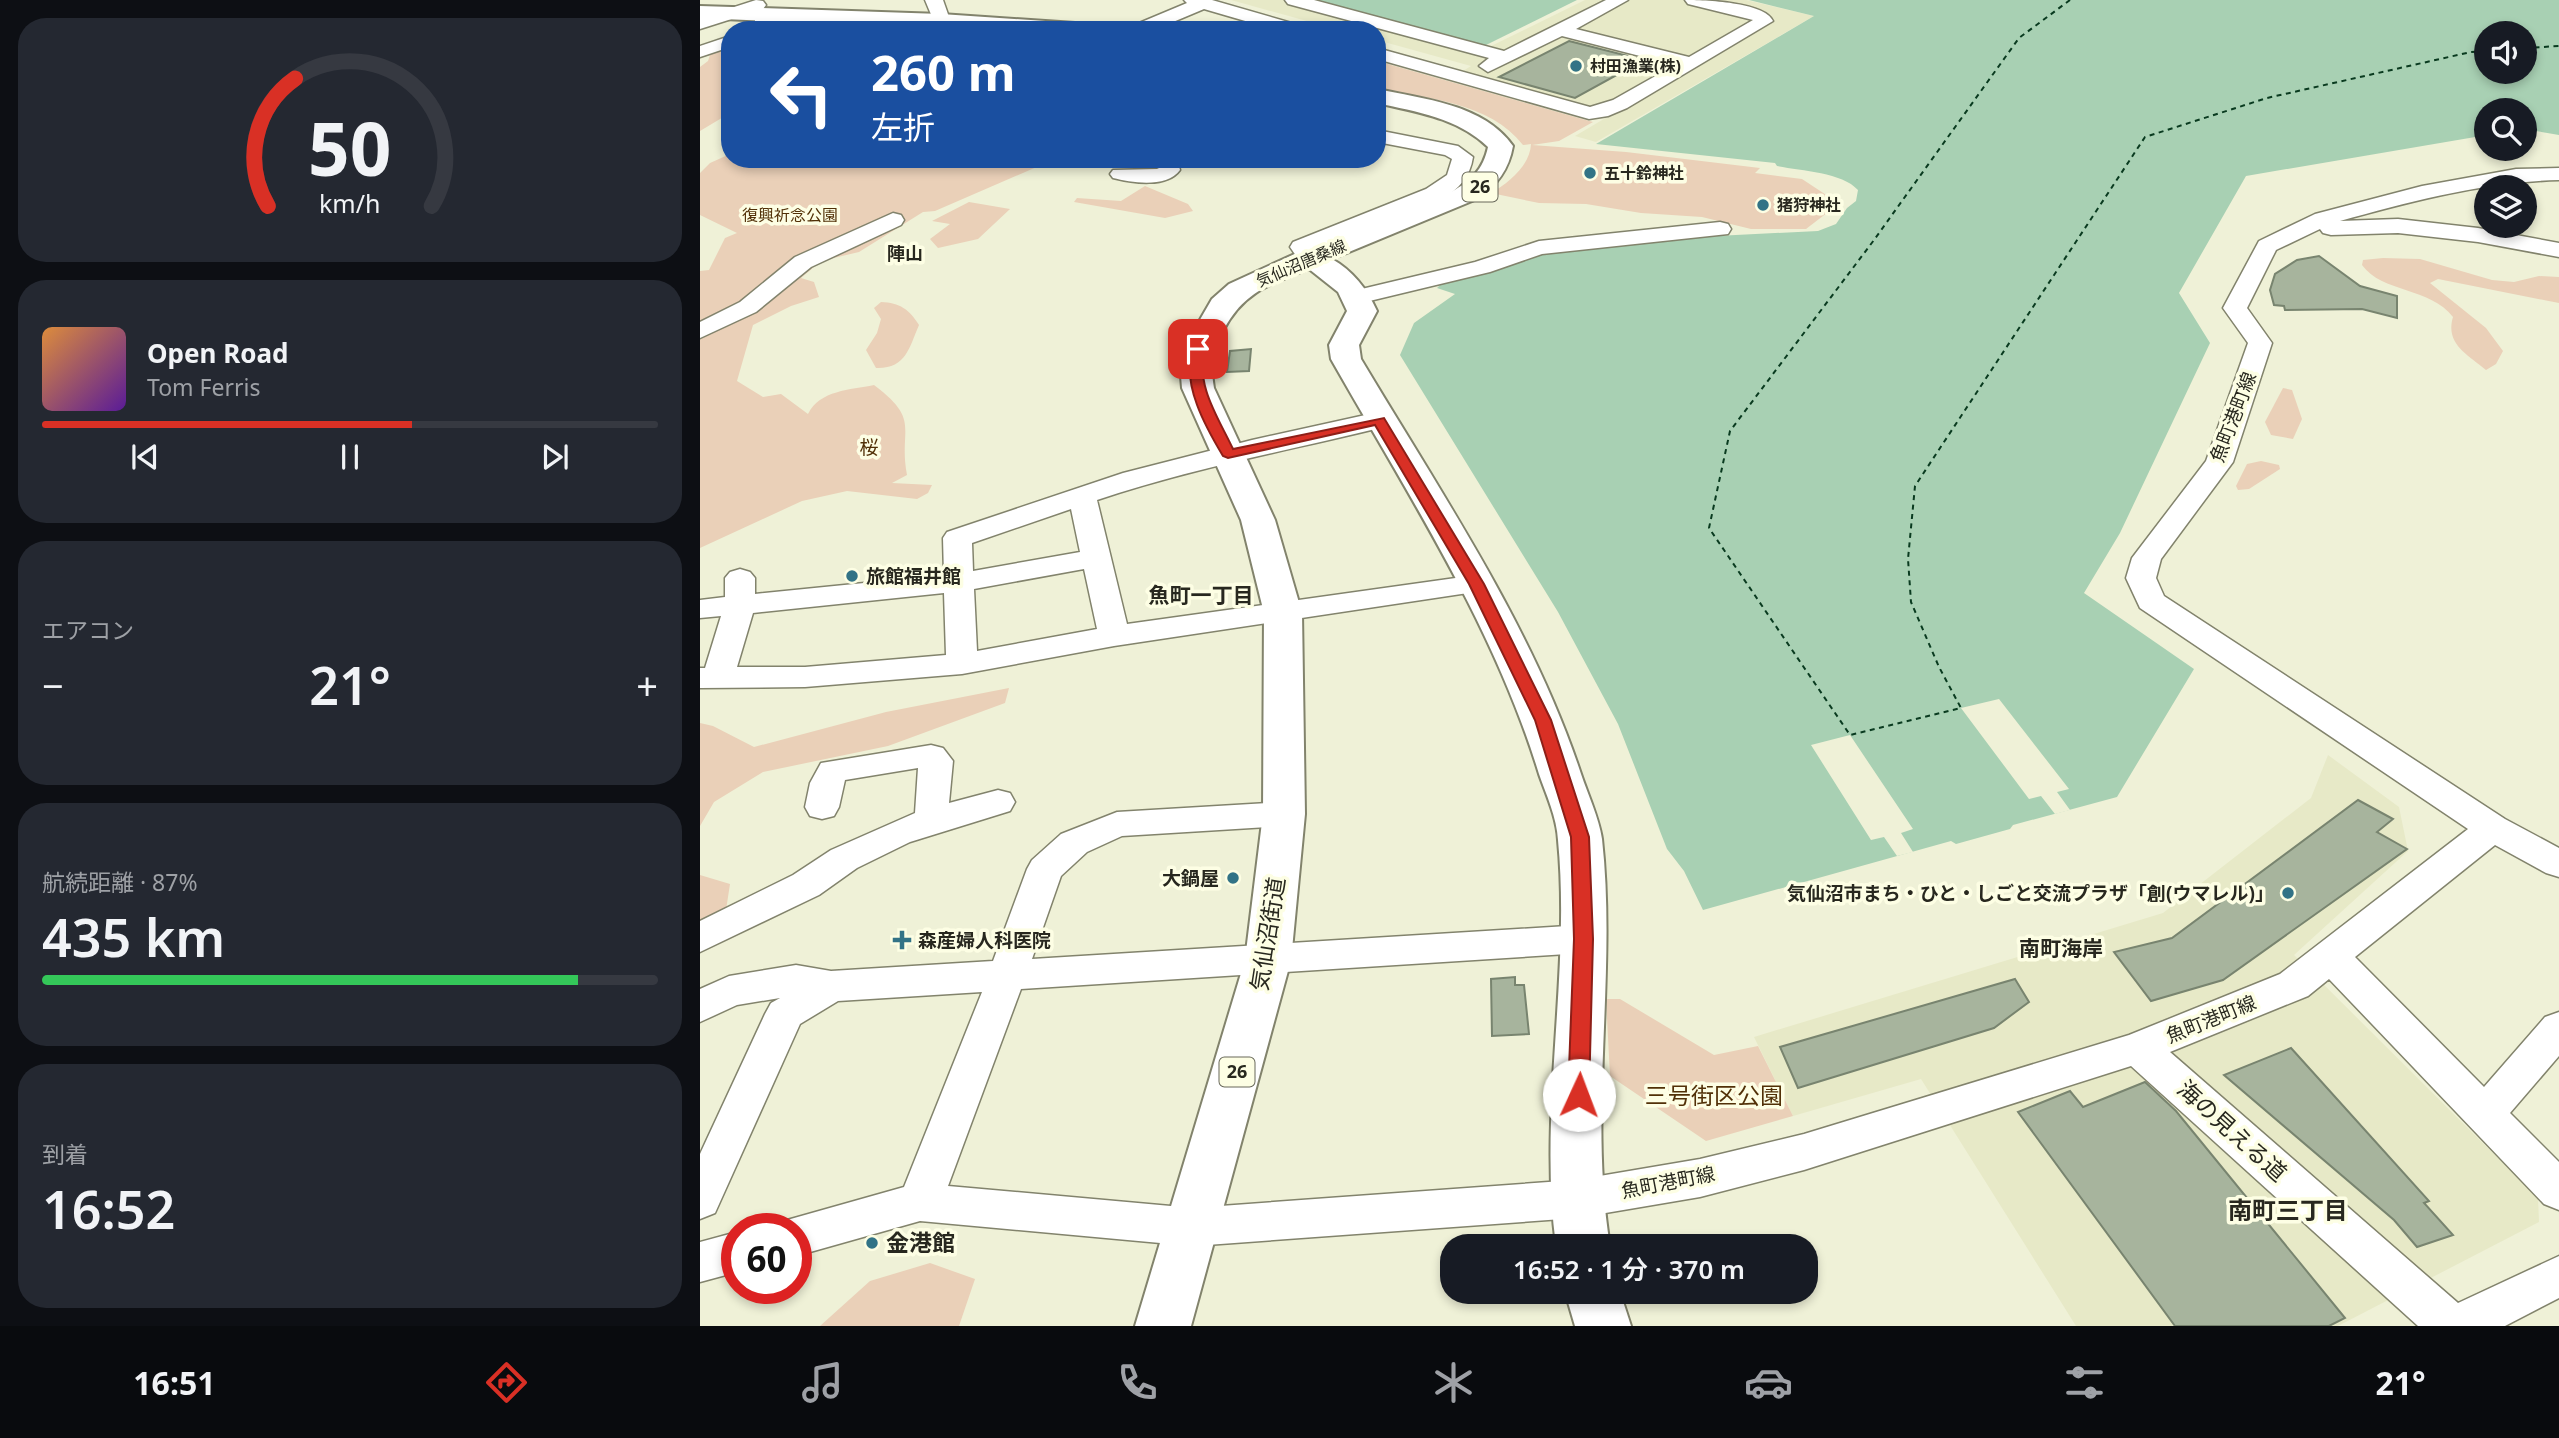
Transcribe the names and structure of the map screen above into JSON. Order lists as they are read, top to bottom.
{
  "streets": {
    "main road": ["26", "気仙沼唐桑線", "気仙沼街道"],
    "street": ["魚町港町線", "海の見える道"]
  },
  "crossings": [
    ["気仙沼唐桑線", "気仙沼街道"],
    ["魚町港町線", "気仙沼街道"],
    ["魚町港町線", "海の見える道"]
  ],
  "districts": [
    "陣山",
    "魚町一丁目",
    "南町海岸",
    "南町三丁目"
  ],
  "parks": ["復興祈念公園", "桜", "三号街区公園"],
  "places": {
    "other": [
      "村田漁業(株)",
      "五十鈴神社",
      "猪狩神社",
      "旅館福井館",
      "大鍋屋",
      "気仙沼市まち・ひと・しごと交流プラザ「創(ウマレル)」",
      "金港館"
    ],
    "health": ["森産婦人科医院"]
  },
  "page": {
    "turn": ["260 m", "左折"],
    "song": ["Open Road", "Tom Ferris"],
    "tile": [
      "エアコン",
      ["航続距離 · 87%", "435 km"],
      ["到着", "16:52"]
    ],
    "heat": ["−", "21°", "+"],
    "limit": "60",
    "trip": "16:52 · 1 分 · 370 m",
    "tabs": ["16:51", "21°"],
    "gauge": ["50", "km/h"]
  }
}
